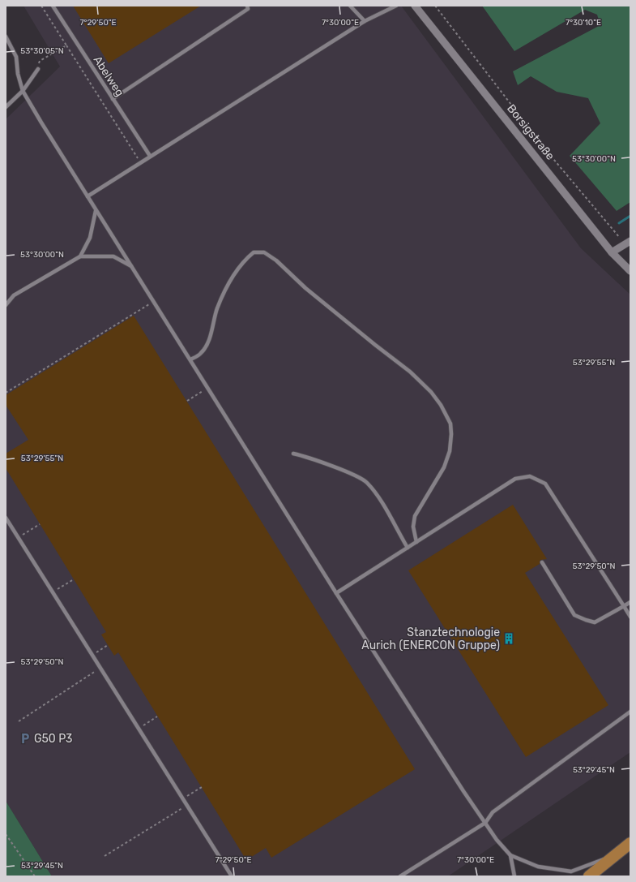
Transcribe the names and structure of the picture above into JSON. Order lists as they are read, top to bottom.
{
  "streets": {
    "street": ["Borsigstraße"],
    "lane": ["Abelweg"]
  },
  "places": {
    "building": ["Stanztechnologie Aurich (ENERCON Gruppe)"],
    "parking": ["G50 P3"]
  },
  "coordinates": [
    "7°30'10\"E",
    "7°29'50\"E",
    "7°30'00\"E",
    "53°30'05\"N",
    "53°30'00\"N",
    "53°29'55\"N",
    "53°29'50\"N",
    "53°29'45\"N"
  ]
}
